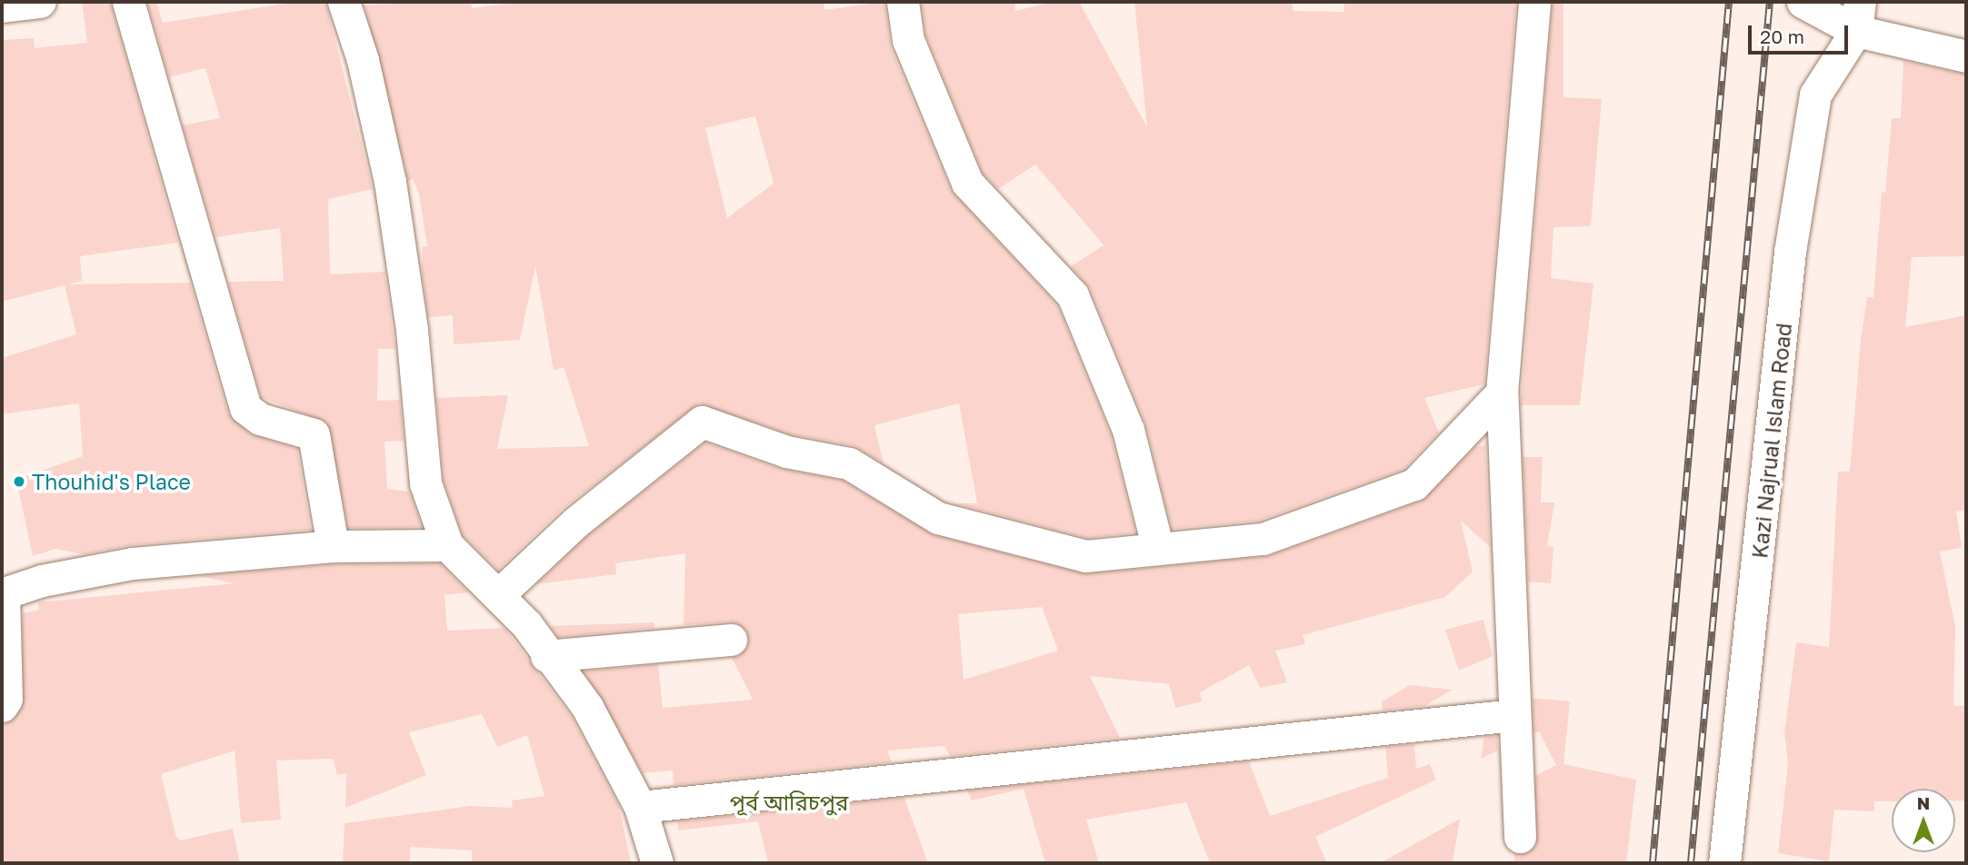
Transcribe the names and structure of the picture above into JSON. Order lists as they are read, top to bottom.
{
  "streets": {
    "street": ["Kazi Najrual Islam Road"]
  },
  "districts": ["পূর্ব আরিচপুর"],
  "places": ["Thouhid's Place"],
  "scale_bar": "20 m",
  "north": "top"
}
